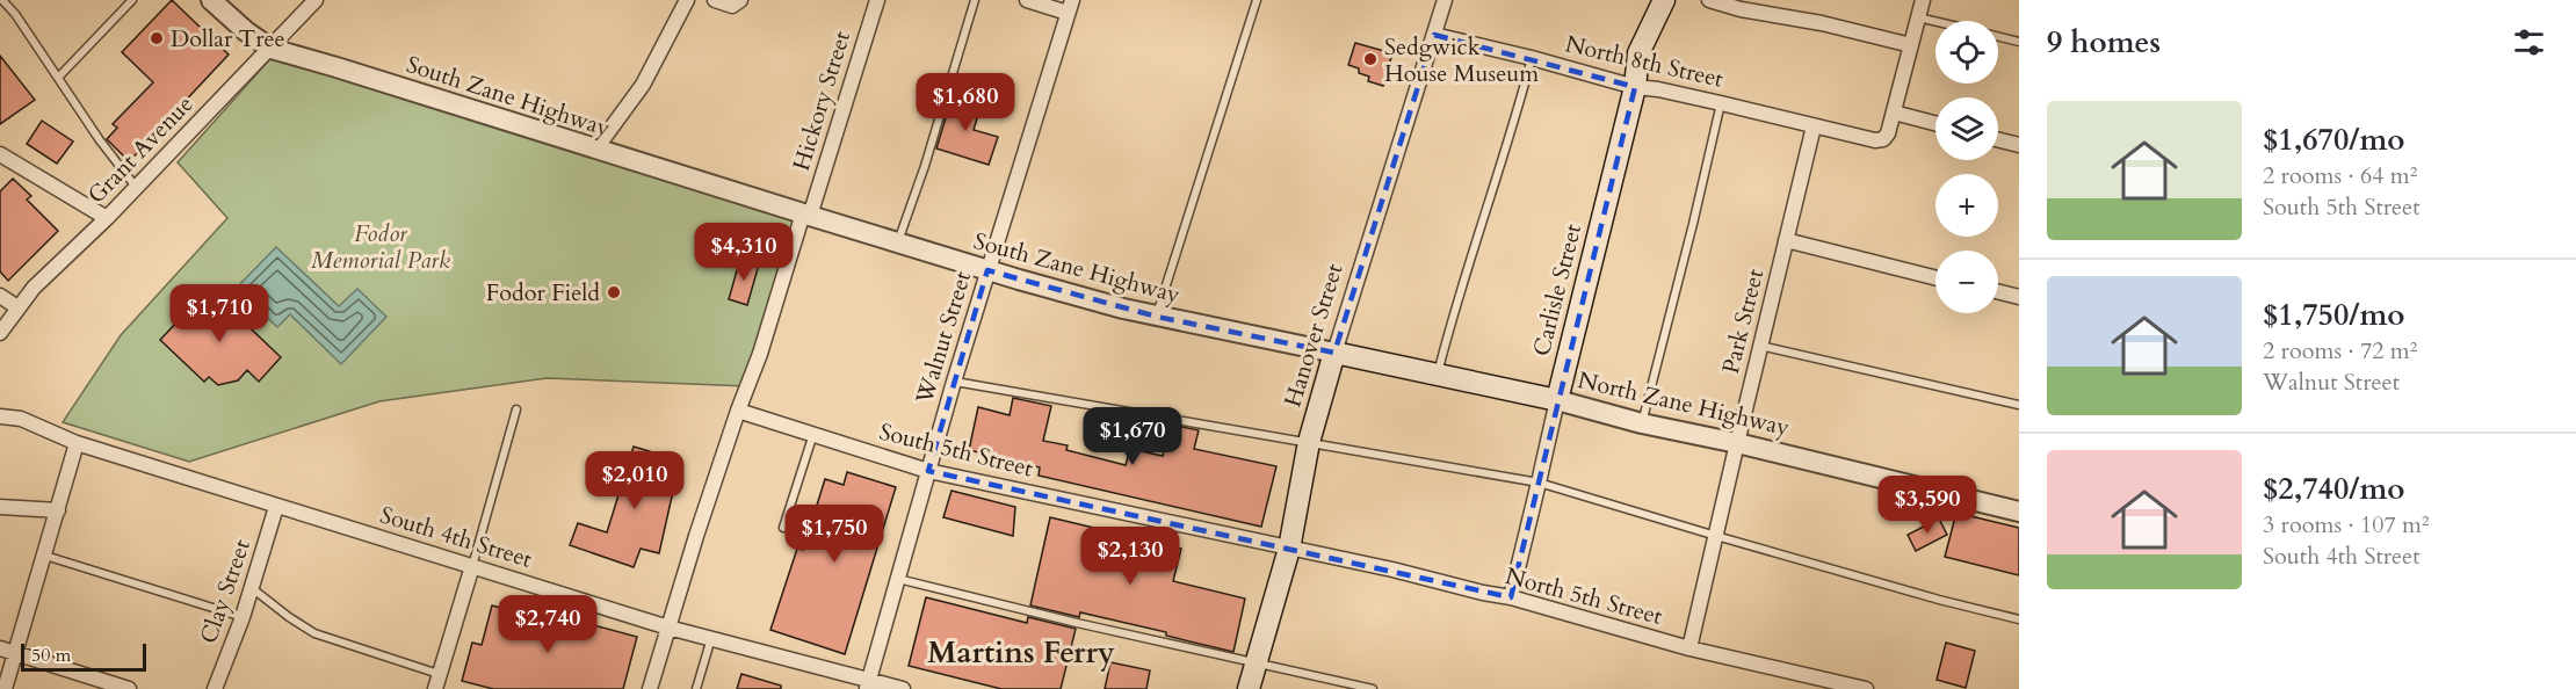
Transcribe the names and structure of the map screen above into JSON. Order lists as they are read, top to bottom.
{
  "streets": {
    "main road": ["Carlisle Street", "Hanover Street", "North Zane Highway"],
    "street": [
      "North 8th Street",
      "South Zane Highway",
      "Hickory Street",
      "Grant Avenue",
      "Park Street",
      "Walnut Street",
      "South 5th Street",
      "South 4th Street",
      "Clay Street",
      "North 5th Street"
    ]
  },
  "crossings": [
    ["North 8th Street", "Carlisle Street"],
    ["North 8th Street", "Park Street"],
    ["North 8th Street", "Hanover Street"],
    ["South Zane Highway", "Hickory Street"],
    ["South Zane Highway", "Grant Avenue"],
    ["South Zane Highway", "Hanover Street"],
    ["South Zane Highway", "Walnut Street"],
    ["South Zane Highway", "North Zane Highway"],
    ["Hickory Street", "South 5th Street"],
    ["Hickory Street", "South 4th Street"],
    ["Carlisle Street", "North Zane Highway"],
    ["Carlisle Street", "North 5th Street"],
    ["Park Street", "North Zane Highway"],
    ["Park Street", "North 5th Street"],
    ["Hanover Street", "North Zane Highway"],
    ["Hanover Street", "South 5th Street"],
    ["Hanover Street", "North 5th Street"],
    ["Walnut Street", "South 5th Street"],
    ["Walnut Street", "South 4th Street"],
    ["South 5th Street", "North 5th Street"],
    ["South 4th Street", "Clay Street"]
  ],
  "districts": ["Martins Ferry"],
  "parks": ["Fodor Memorial Park"],
  "places": ["Dollar Tree", "Sedgwick House Museum", "Fodor Field"],
  "scale_bar": "50 m",
  "page": {
    "heading": "9 homes",
    "map_buttons": ["+", "−"],
    "price": [
      "$1,680",
      "$4,310",
      "$1,710",
      "$1,670",
      "$2,010",
      "$3,590",
      "$1,750",
      "$2,130",
      "$2,740"
    ],
    "list": [
      {
        "name": "$1,670/mo",
        "note": "2 rooms · 64 m² · South 5th Street"
      },
      {
        "name": "$1,750/mo",
        "note": "2 rooms · 72 m² · Walnut Street"
      },
      {
        "name": "$2,740/mo",
        "note": "3 rooms · 107 m² · South 4th Street"
      }
    ],
    "scale": "50 m"
  }
}
